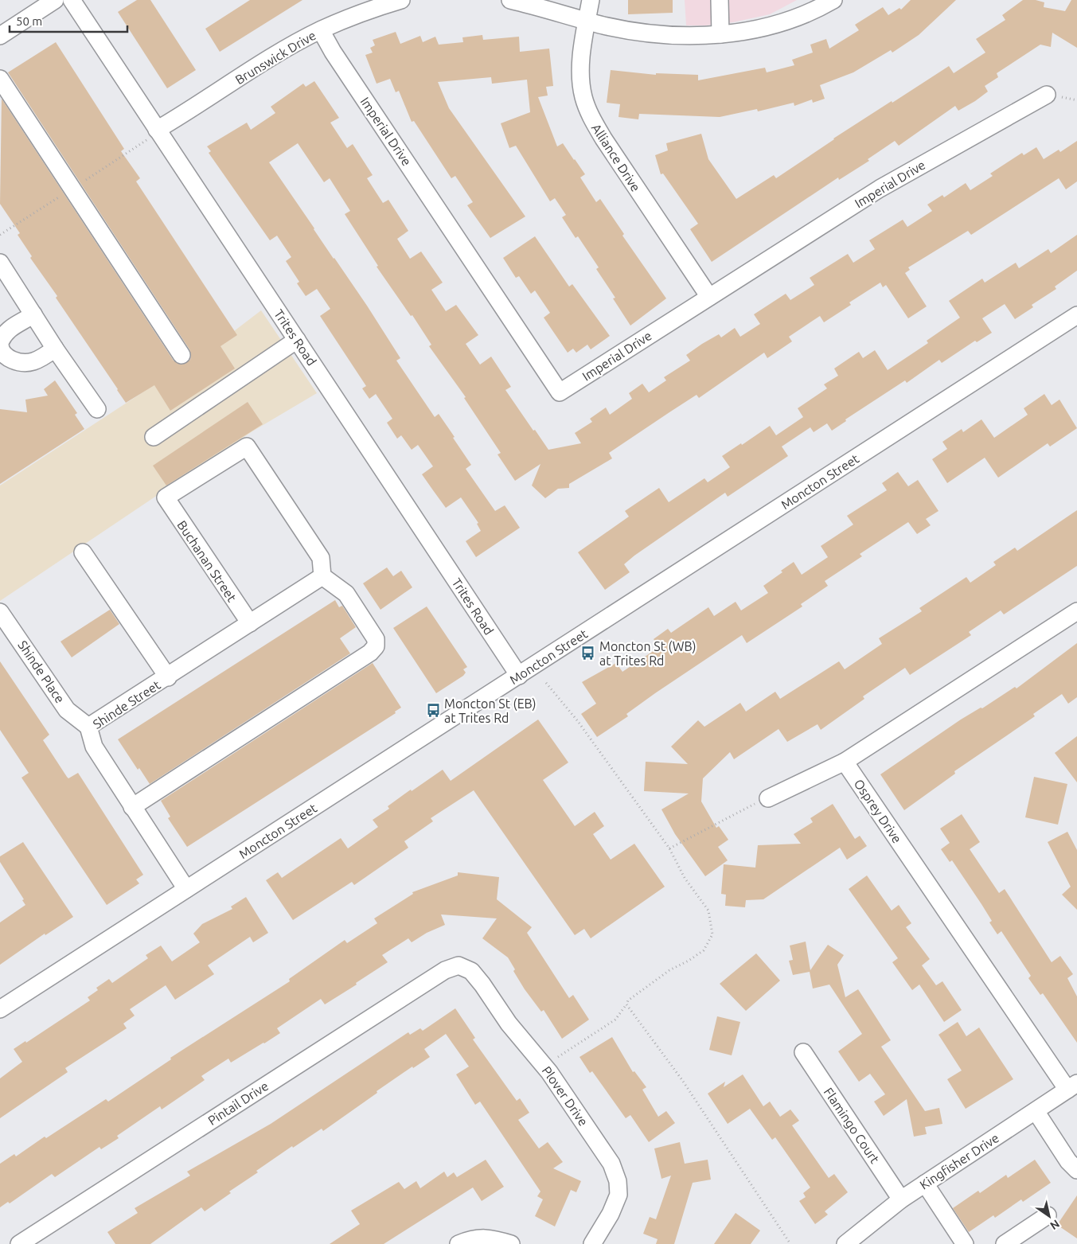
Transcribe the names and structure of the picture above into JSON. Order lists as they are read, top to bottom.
{
  "streets": {
    "street": [
      "Brunswick Drive",
      "Imperial Drive",
      "Alliance Drive",
      "Trites Road",
      "Moncton Street",
      "Buchanan Street",
      "Shinde Place",
      "Shinde Street",
      "Osprey Drive",
      "Plover Drive",
      "Pintail Drive",
      "Flamingo Court",
      "Kingfisher Drive"
    ]
  },
  "crossings": [
    ["Brunswick Drive", "Imperial Drive"],
    ["Brunswick Drive", "Trites Road"],
    ["Imperial Drive", "Alliance Drive"],
    ["Trites Road", "Moncton Street"],
    ["Moncton Street", "Shinde Street"],
    ["Buchanan Street", "Shinde Street"],
    ["Shinde Place", "Shinde Street"],
    ["Osprey Drive", "Kingfisher Drive"],
    ["Plover Drive", "Pintail Drive"],
    ["Flamingo Court", "Kingfisher Drive"]
  ],
  "places": {
    "bus stop": ["Moncton St (WB) at Trites Rd", "Moncton St (EB) at Trites Rd"]
  },
  "scale_bar": "50 m",
  "north": "bottom right"
}
